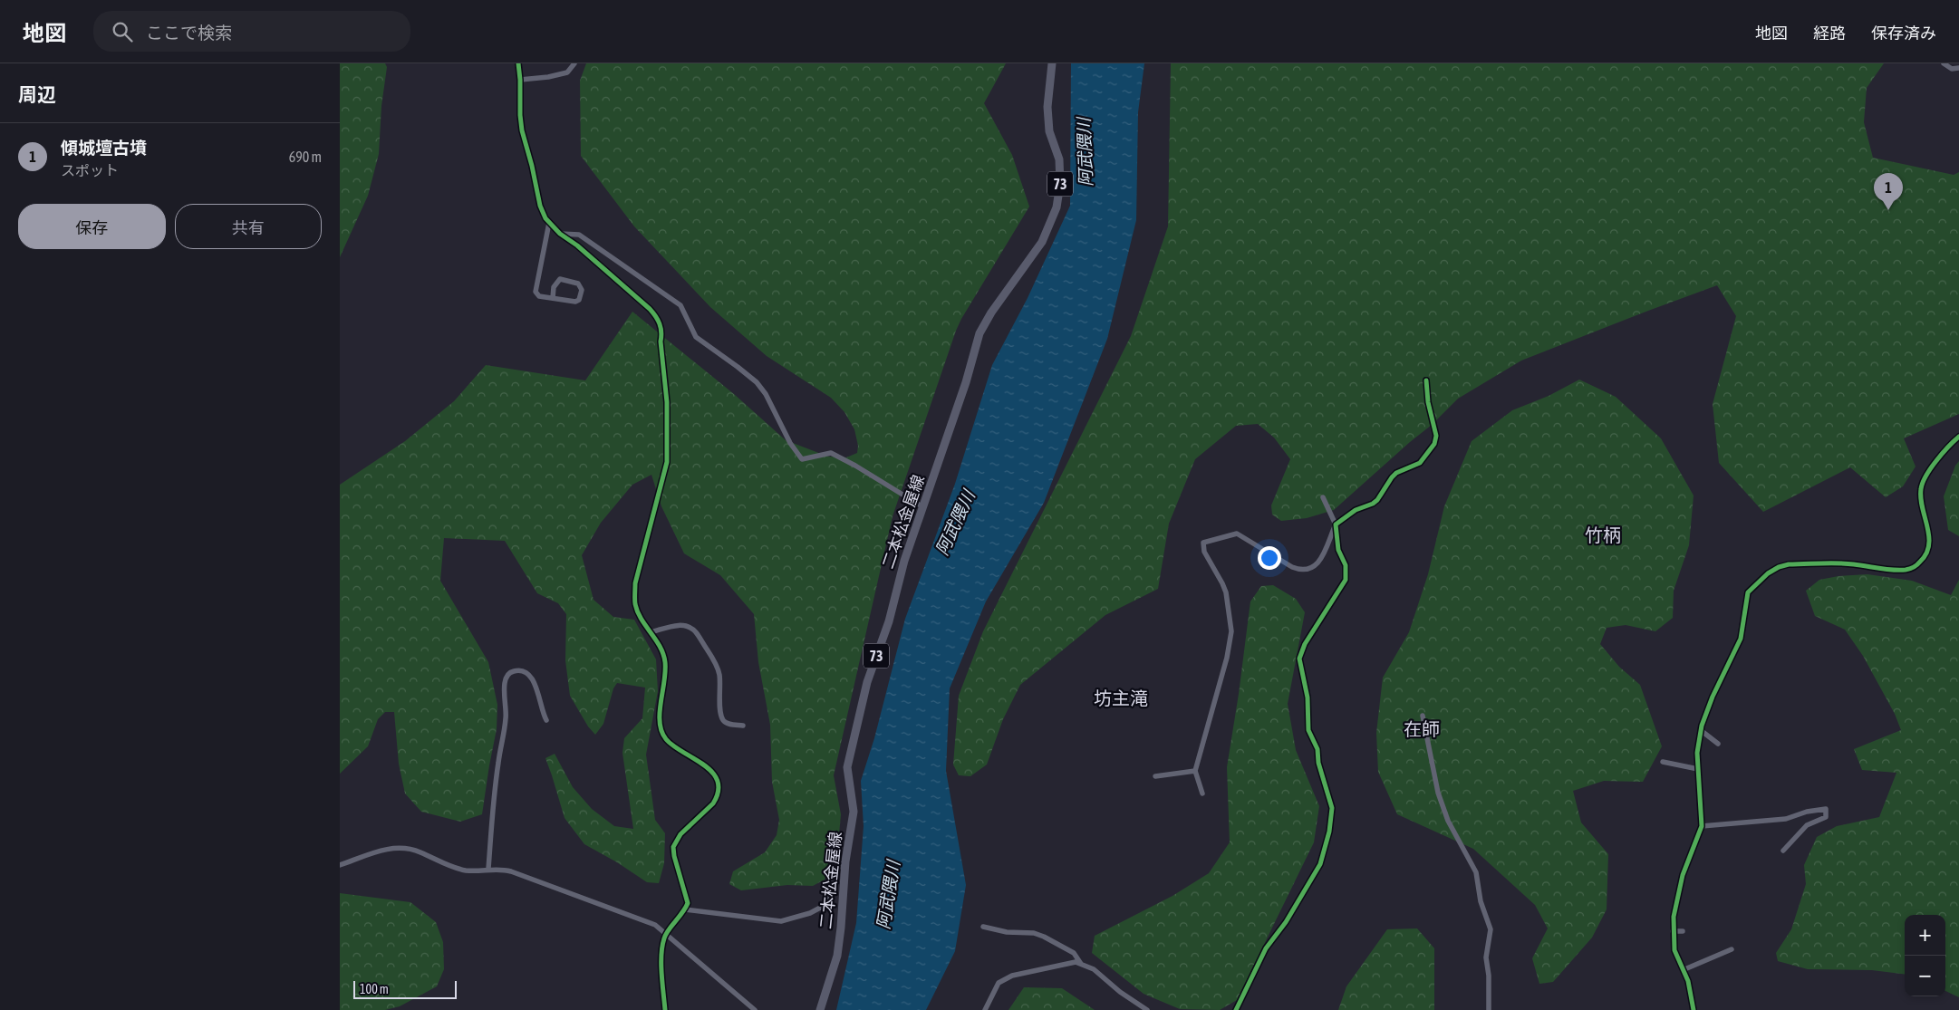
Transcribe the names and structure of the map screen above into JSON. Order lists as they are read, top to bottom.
{
  "streets": {
    "main road": ["73", "二本松金屋線"]
  },
  "districts": ["竹柄", "坊主滝", "在師"],
  "water": ["阿武隈川"],
  "scale_bar": "100 m",
  "page": {
    "header": "地図",
    "search": "ここで検索",
    "nav": ["地図", "経路", "保存済み"],
    "heading": "周辺",
    "list": [
      {
        "mark": "1",
        "name": "傾城壇古墳",
        "note": "スポット",
        "value": "690 m"
      }
    ],
    "pins": "1",
    "buttons": ["保存", "共有"],
    "map_buttons": ["+", "−"],
    "scale": "100 m"
  }
}
